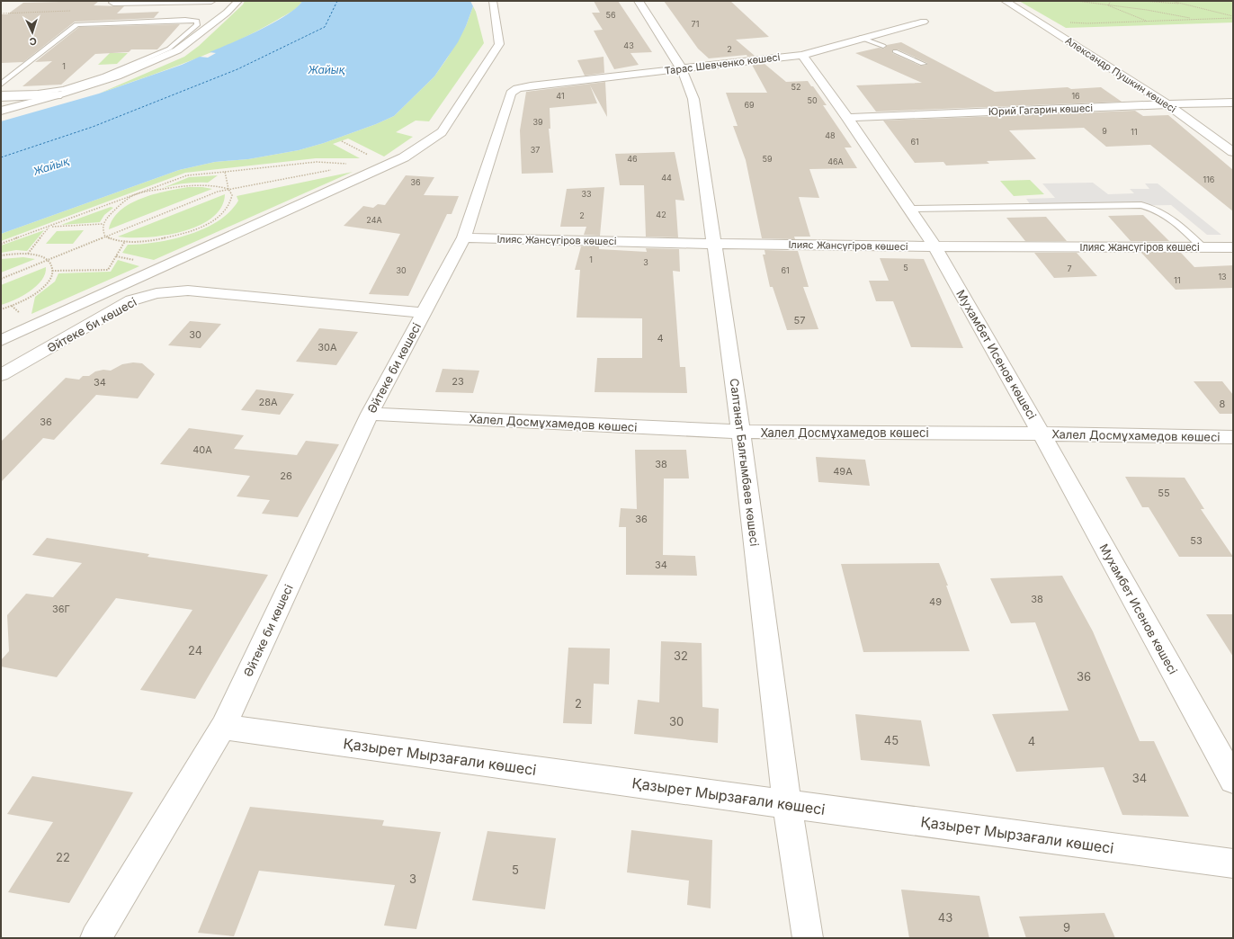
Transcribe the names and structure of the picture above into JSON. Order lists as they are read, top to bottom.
{
  "streets": {
    "street": [
      "Тарас Шевченко көшесі",
      "Александр Пушкин көшесі",
      "Юрий Гагарин көшесі",
      "Ілияс Жансүгіров көшесі",
      "Әйтеке би көшесі",
      "Мухамбет Исенов көшесі",
      "Халел Досмұхамедов көшесі",
      "Салтанат Балғымбаев көшесі",
      "Қазырет Мырзағали көшесі"
    ]
  },
  "crossings": [
    ["Тарас Шевченко көшесі", "Әйтеке би көшесі"],
    ["Тарас Шевченко көшесі", "Мухамбет Исенов көшесі"],
    ["Тарас Шевченко көшесі", "Салтанат Балғымбаев көшесі"],
    ["Александр Пушкин көшесі", "Юрий Гагарин көшесі"],
    ["Юрий Гагарин көшесі", "Мухамбет Исенов көшесі"],
    ["Ілияс Жансүгіров көшесі", "Әйтеке би көшесі"],
    ["Ілияс Жансүгіров көшесі", "Мухамбет Исенов көшесі"],
    ["Ілияс Жансүгіров көшесі", "Салтанат Балғымбаев көшесі"],
    ["Әйтеке би көшесі", "Халел Досмұхамедов көшесі"],
    ["Әйтеке би көшесі", "Қазырет Мырзағали көшесі"],
    ["Мухамбет Исенов көшесі", "Халел Досмұхамедов көшесі"],
    ["Халел Досмұхамедов көшесі", "Салтанат Балғымбаев көшесі"],
    ["Салтанат Балғымбаев көшесі", "Қазырет Мырзағали көшесі"]
  ],
  "water": ["Жайық"],
  "house_numbers": [
    "56",
    "71",
    "43",
    "2",
    "1",
    "52",
    "41",
    "16",
    "50",
    "69",
    "39",
    "9",
    "11",
    "48",
    "61",
    "37",
    "46",
    "59",
    "46А",
    "44",
    "116",
    "36",
    "33",
    "42",
    "2",
    "24А",
    "1",
    "3",
    "5",
    "7",
    "30",
    "61",
    "13",
    "11",
    "57",
    "30",
    "4",
    "30А",
    "23",
    "34",
    "28А",
    "8",
    "36",
    "40А",
    "38",
    "49А",
    "26",
    "55",
    "36",
    "53",
    "34",
    "38",
    "49",
    "36Г",
    "24",
    "32",
    "36",
    "2",
    "30",
    "45",
    "4",
    "34",
    "22",
    "5",
    "3",
    "43",
    "9"
  ],
  "north": "bottom"
}
